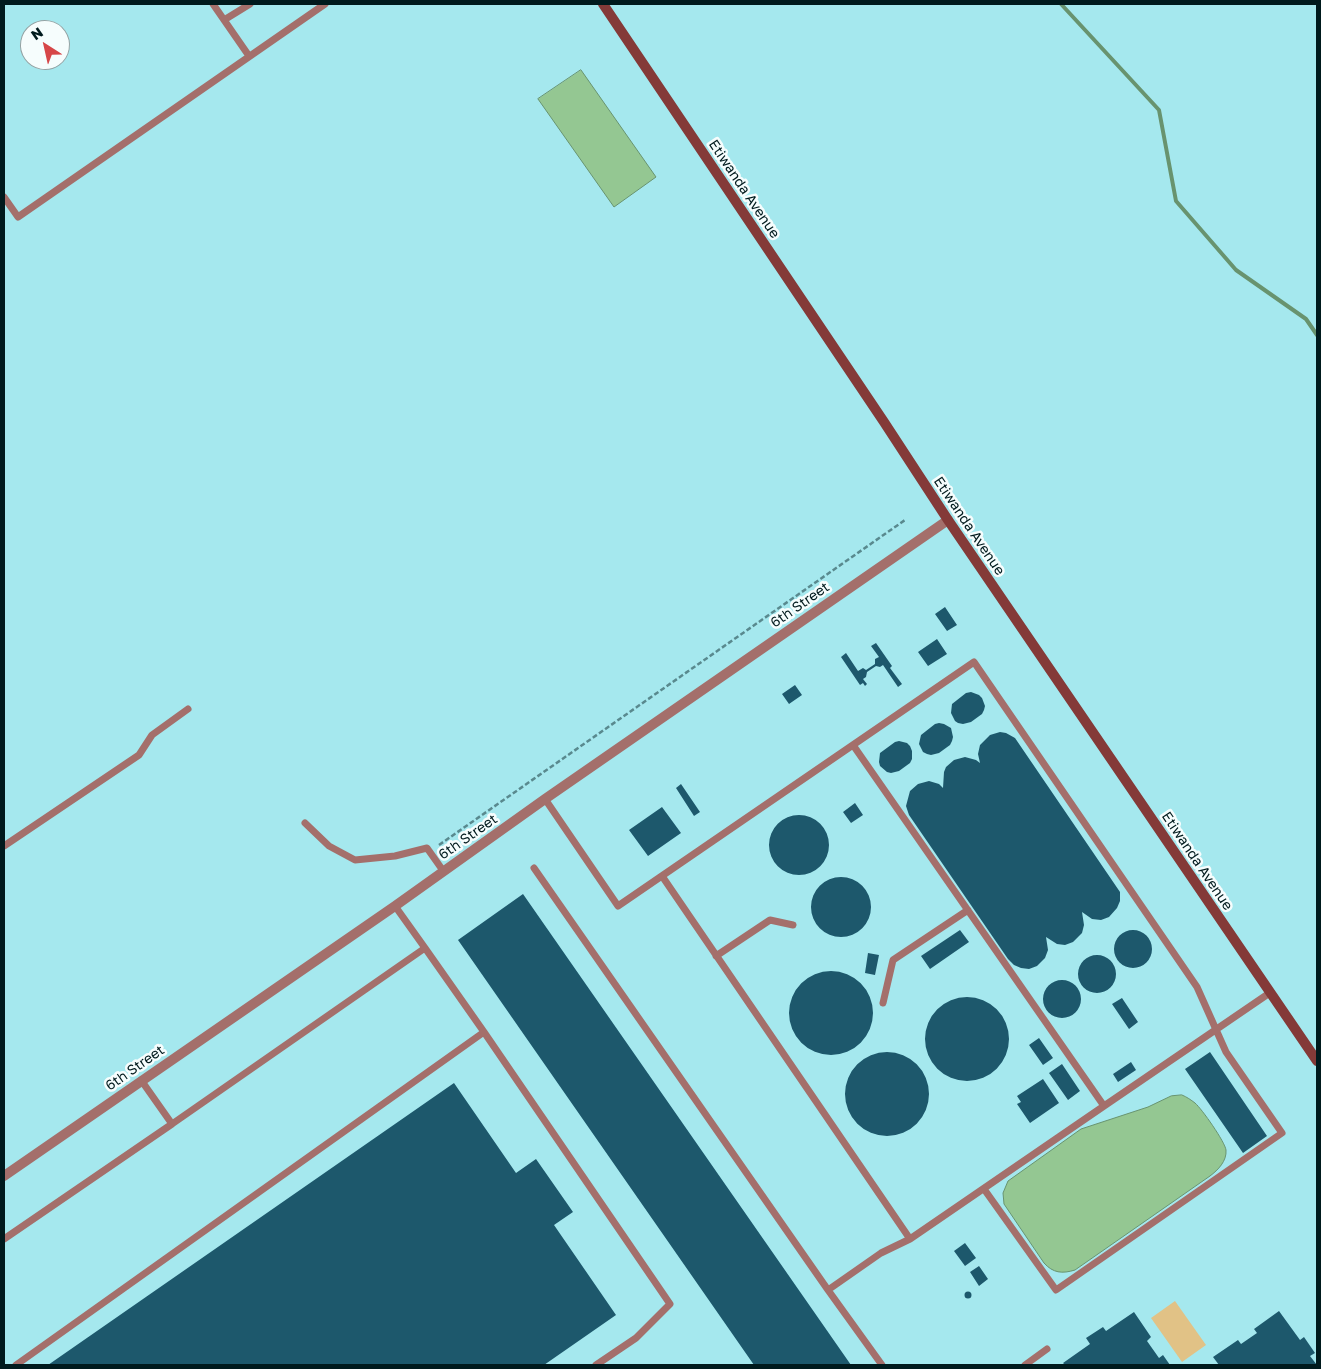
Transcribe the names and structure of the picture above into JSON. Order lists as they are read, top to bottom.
{
  "streets": {
    "main road": ["Etiwanda Avenue"],
    "street": ["6th Street"]
  },
  "crossings": [
    ["Etiwanda Avenue", "6th Street"]
  ],
  "north": "top left"
}
